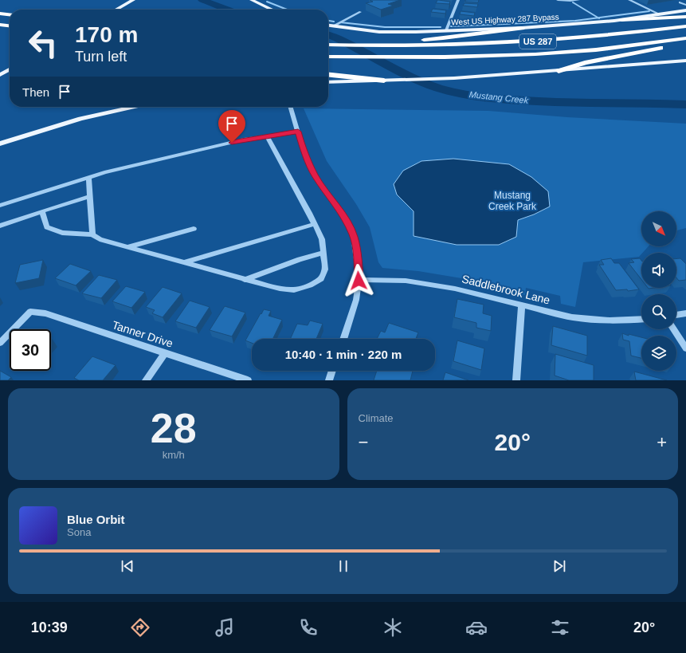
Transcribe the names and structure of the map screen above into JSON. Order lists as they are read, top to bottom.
{
  "streets": {
    "highway": ["US 287"],
    "main road": ["West US Highway 287 Bypass"],
    "street": ["Saddlebrook Lane", "Tanner Drive"]
  },
  "water": ["Mustang Creek"],
  "parks": ["Mustang Creek Park"],
  "north": "bottom right",
  "page": {
    "turn": ["170 m", "Turn left"],
    "then": "Then",
    "limit": "30",
    "trip": "10:40 · 1 min · 220 m",
    "tile": [
      ["28", "km/h"],
      "Climate"
    ],
    "heat": ["−", "20°", "+"],
    "song": ["Blue Orbit", "Sona"],
    "tabs": ["10:39", "20°"]
  }
}
